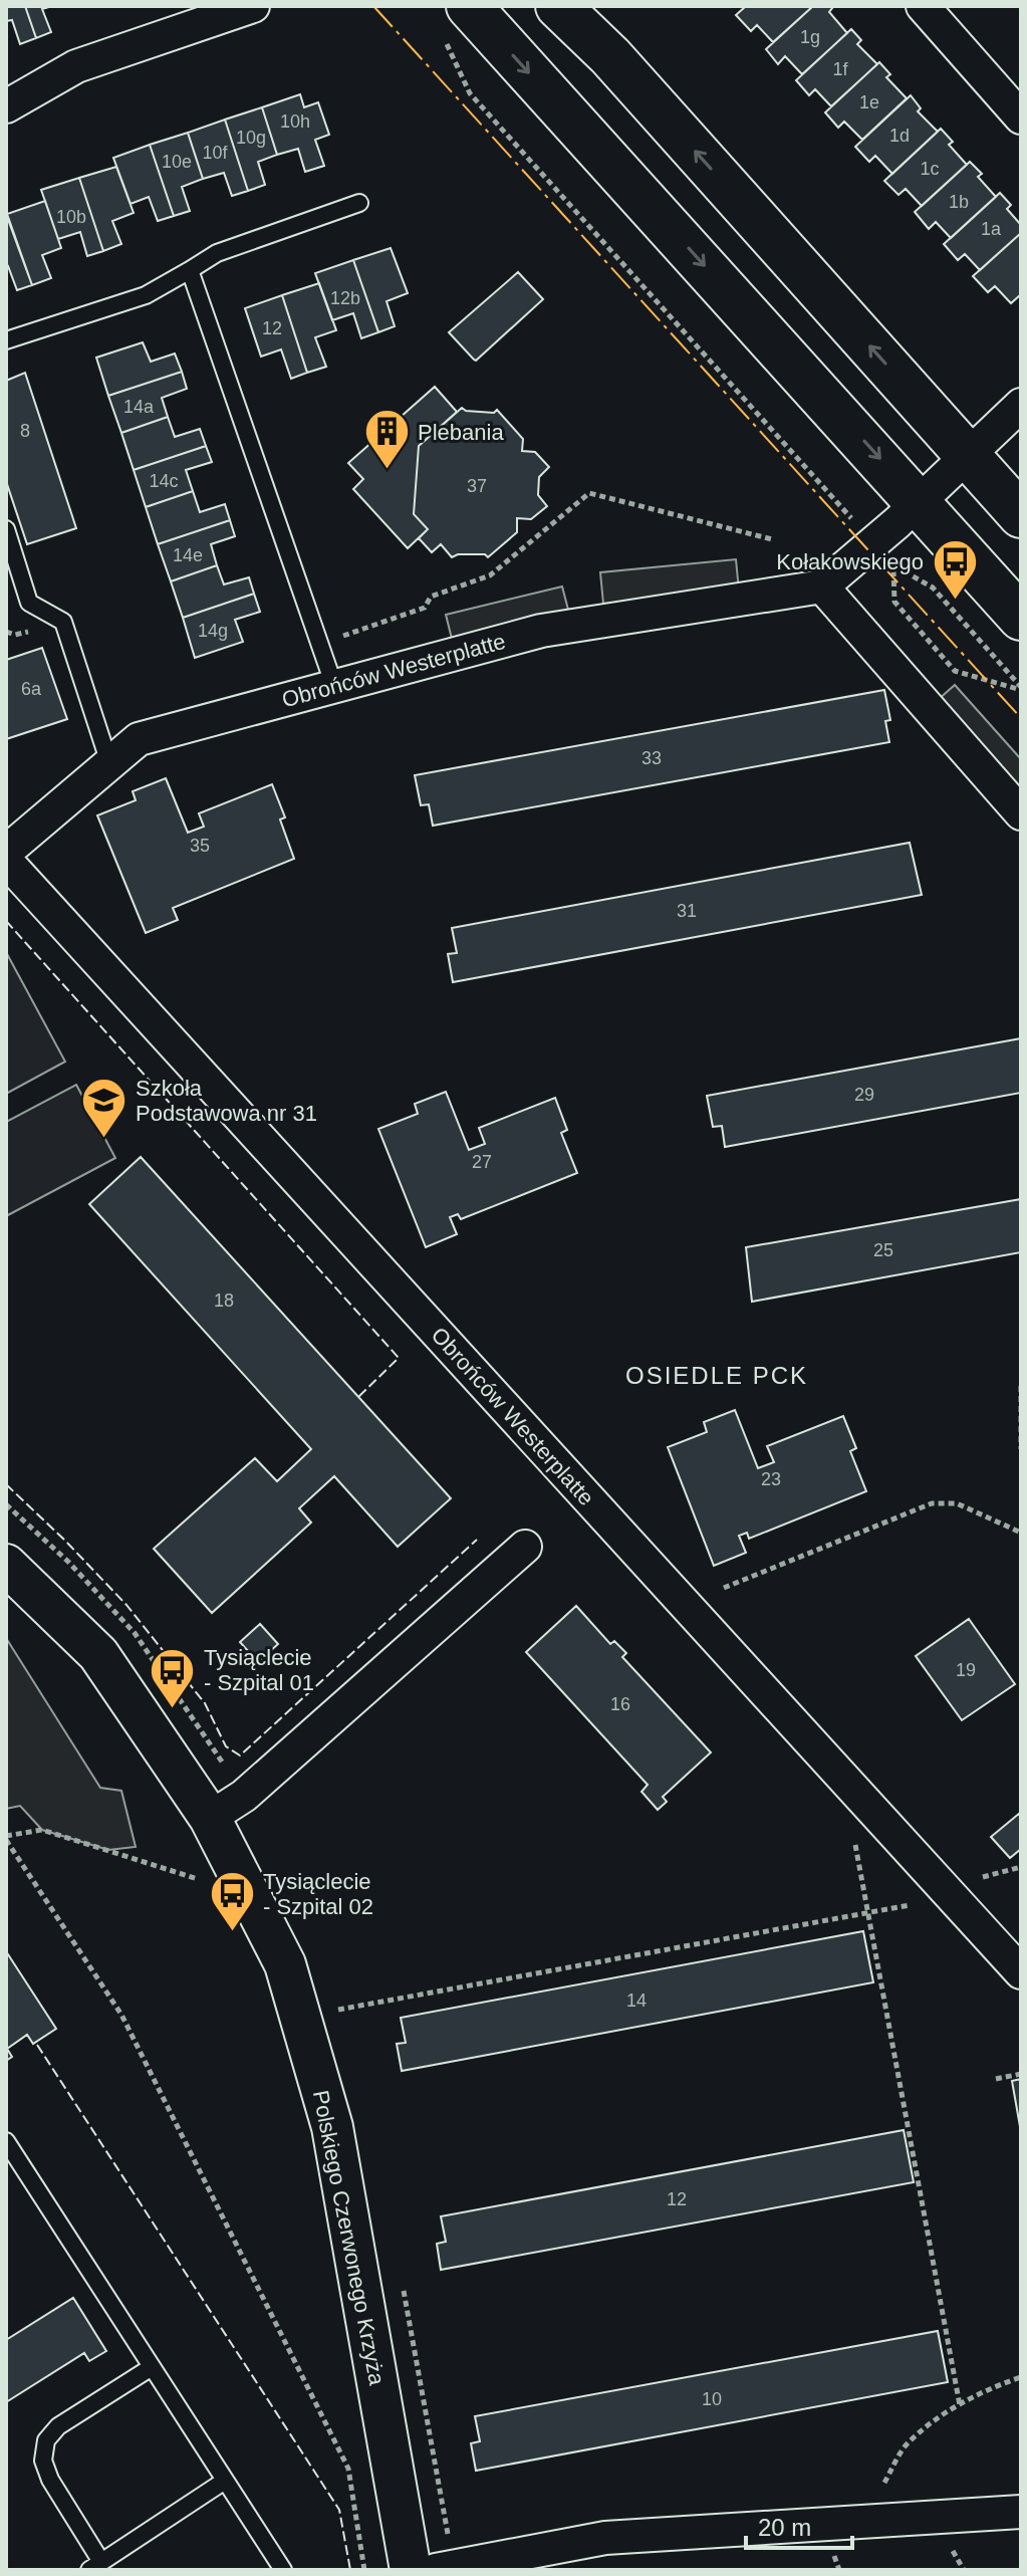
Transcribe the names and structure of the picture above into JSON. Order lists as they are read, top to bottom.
{
  "streets": {
    "street": ["Obrońców Westerplatte", "Polskiego Czerwonego Krzyża"]
  },
  "districts": ["OSIEDLE PCK"],
  "places": {
    "building": ["Plebania"],
    "bus stop": ["Kołakowskiego", "Tysiąclecie - Szpital 01", "Tysiąclecie - Szpital 02"],
    "school or university": ["Szkoła Podstawowa nr 31"]
  },
  "house_numbers": [
    "1g",
    "1f",
    "1e",
    "10h",
    "1d",
    "10g",
    "10f",
    "10e",
    "1c",
    "1b",
    "10b",
    "1a",
    "12b",
    "12",
    "14a",
    "8",
    "14c",
    "37",
    "14e",
    "14g",
    "6a",
    "33",
    "35",
    "31",
    "29",
    "27",
    "25",
    "18",
    "23",
    "19",
    "16",
    "14",
    "12",
    "10"
  ],
  "scale_bar": "20 m"
}
